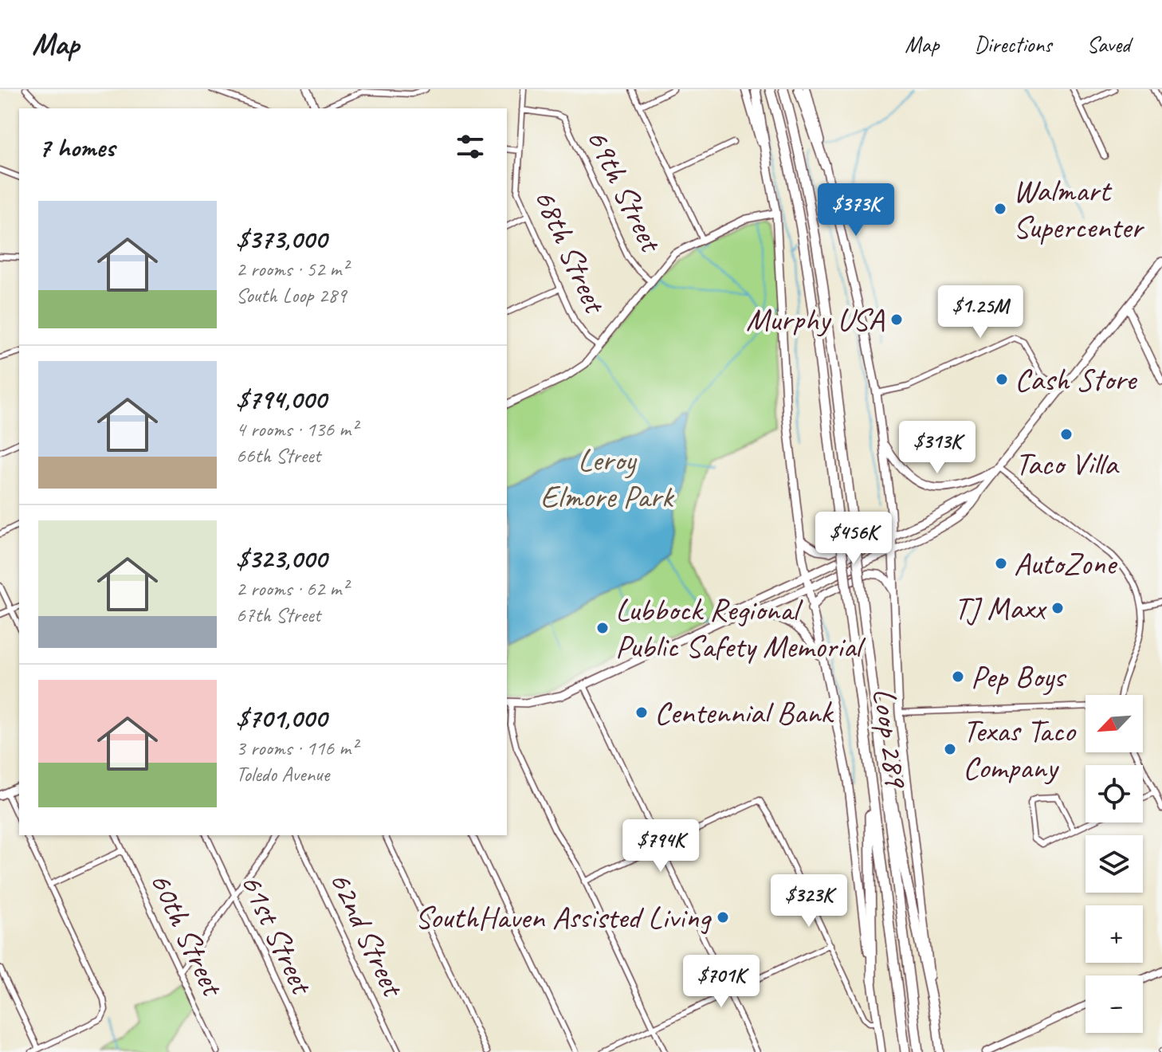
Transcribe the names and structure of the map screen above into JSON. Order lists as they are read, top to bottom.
{
  "streets": {
    "highway": ["Loop 289"],
    "street": [
      "69th Street",
      "68th Street",
      "60th Street",
      "61st Street",
      "62nd Street"
    ]
  },
  "crossings": [
    ["69th Street", "68th Street"]
  ],
  "parks": ["Leroy Elmore Park"],
  "places": [
    "Walmart Supercenter",
    "Murphy USA",
    "Cash Store",
    "Taco Villa",
    "AutoZone",
    "TJ Maxx",
    "Lubbock Regional Public Safety Memorial",
    "Pep Boys",
    "Centennial Bank",
    "Texas Taco Company",
    "SouthHaven Assisted Living"
  ],
  "north": "bottom left",
  "page": {
    "header": "Map",
    "nav": ["Map", "Directions", "Saved"],
    "heading": "7 homes",
    "price": [
      "$373K",
      "$1.25M",
      "$313K",
      "$456K",
      "$794K",
      "$323K",
      "$701K"
    ],
    "list": [
      {
        "name": "$373,000",
        "note": "2 rooms · 52 m² · South Loop 289"
      },
      {
        "name": "$794,000",
        "note": "4 rooms · 136 m² · 66th Street"
      },
      {
        "name": "$323,000",
        "note": "2 rooms · 62 m² · 67th Street"
      },
      {
        "name": "$701,000",
        "note": "3 rooms · 116 m² · Toledo Avenue"
      }
    ],
    "map_buttons": ["+", "−"]
  }
}
